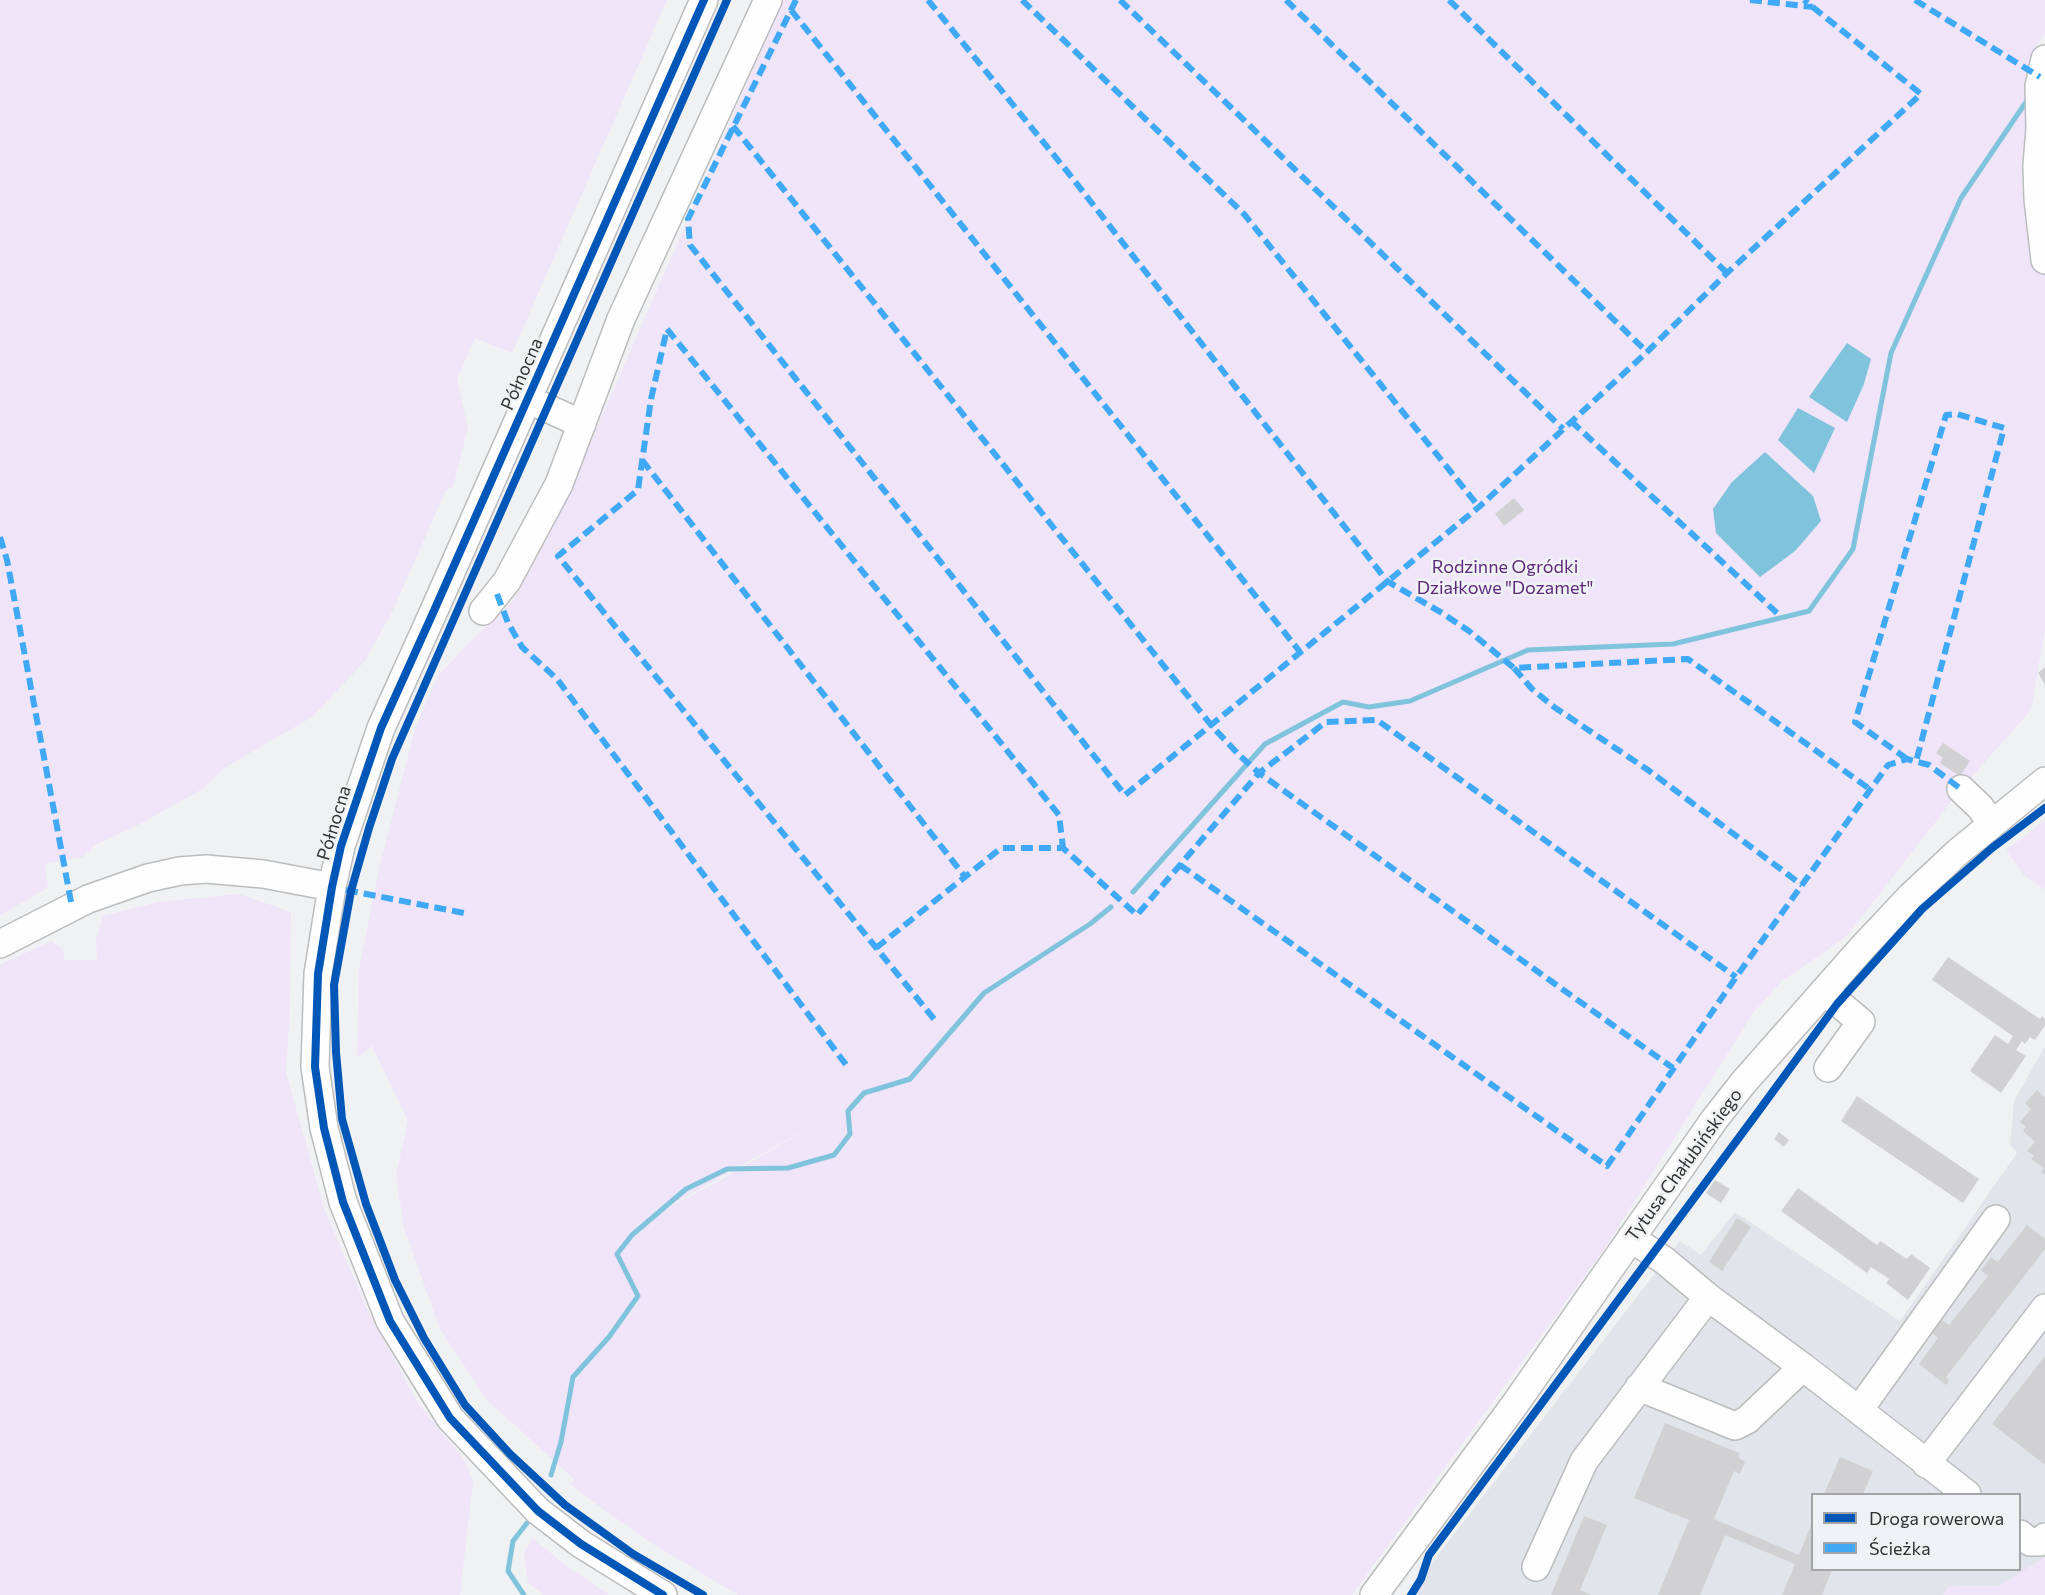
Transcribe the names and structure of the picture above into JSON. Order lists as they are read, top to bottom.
{
  "streets": {
    "street": ["Północna", "Tytusa Chałubińskiego"]
  },
  "parks": ["Rodzinne Ogródki Działkowe \"Dozamet\""],
  "legend": ["Droga rowerowa", "Ścieżka"]
}
